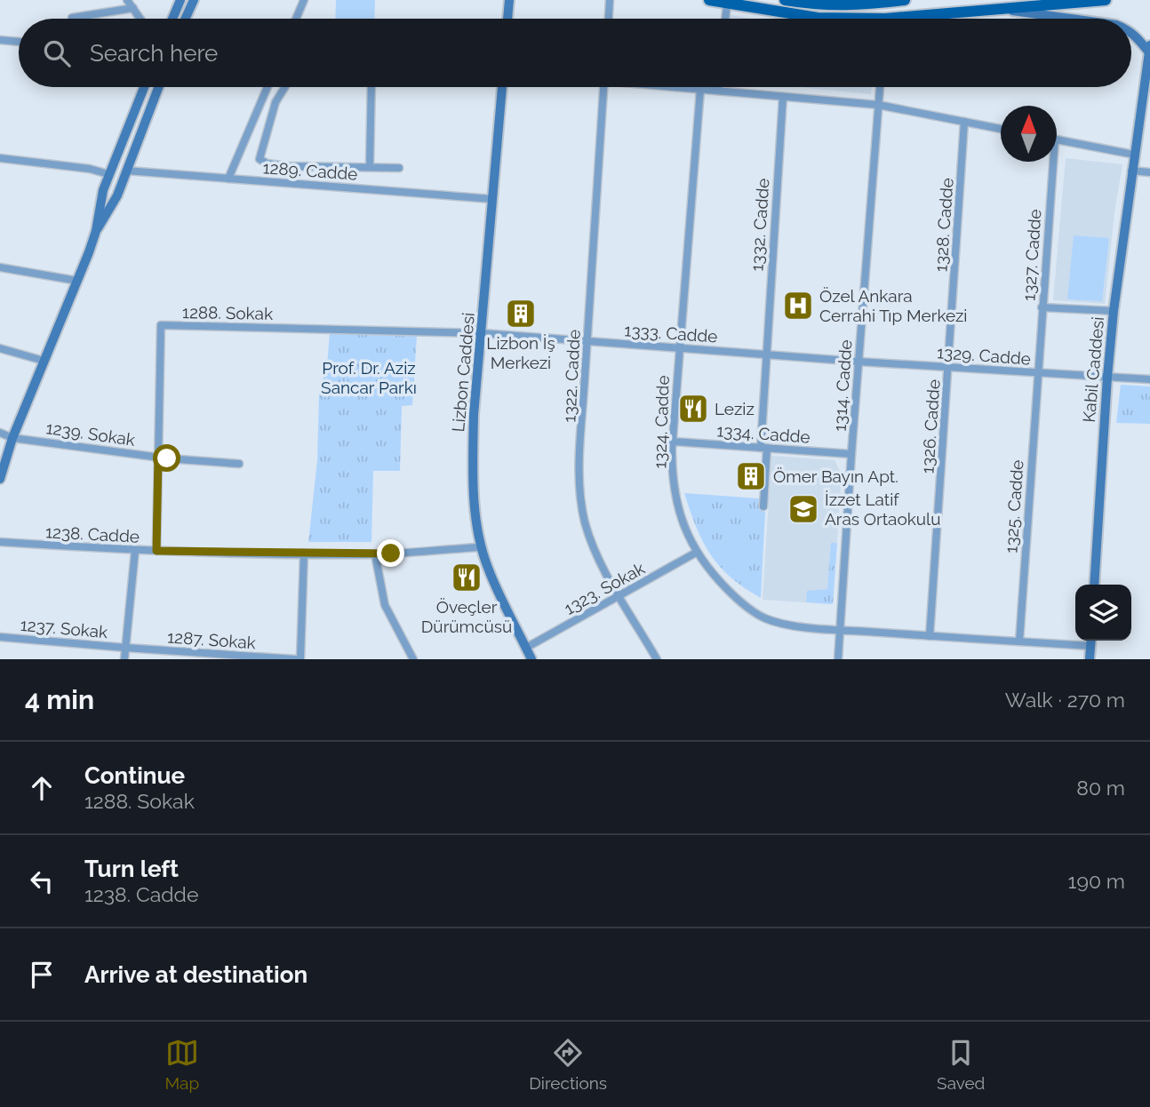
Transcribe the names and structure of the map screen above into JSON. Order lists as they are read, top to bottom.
{
  "streets": {
    "main road": ["Kabil Caddesi", "Lizbon Caddesi"],
    "street": [
      "1289. Cadde",
      "1332. Cadde",
      "1328. Cadde",
      "1327. Cadde",
      "1288. Sokak",
      "1333. Cadde",
      "1329. Cadde",
      "1322. Cadde",
      "1314. Cadde",
      "1324. Cadde",
      "1326. Cadde",
      "1239. Sokak",
      "1334. Cadde",
      "1325. Cadde",
      "1238. Cadde",
      "1323. Sokak",
      "1237. Sokak",
      "1287. Sokak"
    ]
  },
  "crossings": [
    ["1289. Cadde", "Lizbon Caddesi"],
    ["1332. Cadde", "1333. Cadde"],
    ["1332. Cadde", "1334. Cadde"],
    ["1328. Cadde", "1329. Cadde"],
    ["1328. Cadde", "1326. Cadde"],
    ["1327. Cadde", "1329. Cadde"],
    ["1327. Cadde", "1325. Cadde"],
    ["1288. Sokak", "1333. Cadde"],
    ["1288. Sokak", "Lizbon Caddesi"],
    ["1288. Sokak", "1239. Sokak"],
    ["1288. Sokak", "1238. Cadde"],
    ["1333. Cadde", "1329. Cadde"],
    ["1333. Cadde", "Lizbon Caddesi"],
    ["1333. Cadde", "1322. Cadde"],
    ["1333. Cadde", "1314. Cadde"],
    ["1333. Cadde", "1324. Cadde"],
    ["1329. Cadde", "Kabil Caddesi"],
    ["1329. Cadde", "1314. Cadde"],
    ["1329. Cadde", "1326. Cadde"],
    ["1329. Cadde", "1325. Cadde"],
    ["Lizbon Caddesi", "1238. Cadde"],
    ["Lizbon Caddesi", "1323. Sokak"],
    ["1322. Cadde", "1323. Sokak"],
    ["1314. Cadde", "1324. Cadde"],
    ["1314. Cadde", "1334. Cadde"],
    ["1324. Cadde", "1326. Cadde"],
    ["1324. Cadde", "1334. Cadde"],
    ["1324. Cadde", "1325. Cadde"],
    ["1324. Cadde", "1323. Sokak"],
    ["1237. Sokak", "1287. Sokak"]
  ],
  "parks": ["Prof. Dr. Aziz Sancar Parkı"],
  "places": {
    "hospital": ["Özel Ankara Cerrahi Tıp Merkezi"],
    "building": ["Lizbon İş Merkezi", "Ömer Bayın Apt."],
    "restaurant": ["Leziz", "Öveçler Dürümcüsü"],
    "school or university": ["İzzet Latif Aras Ortaokulu"]
  },
  "north": "top",
  "page": {
    "search": "Search here",
    "heading": ["4 min", "Walk · 270 m"],
    "list": [
      ["Continue", "1288. Sokak", "80 m"],
      ["Turn left", "1238. Cadde", "190 m"],
      "Arrive at destination"
    ],
    "nav": ["Map", "Directions", "Saved"]
  }
}
